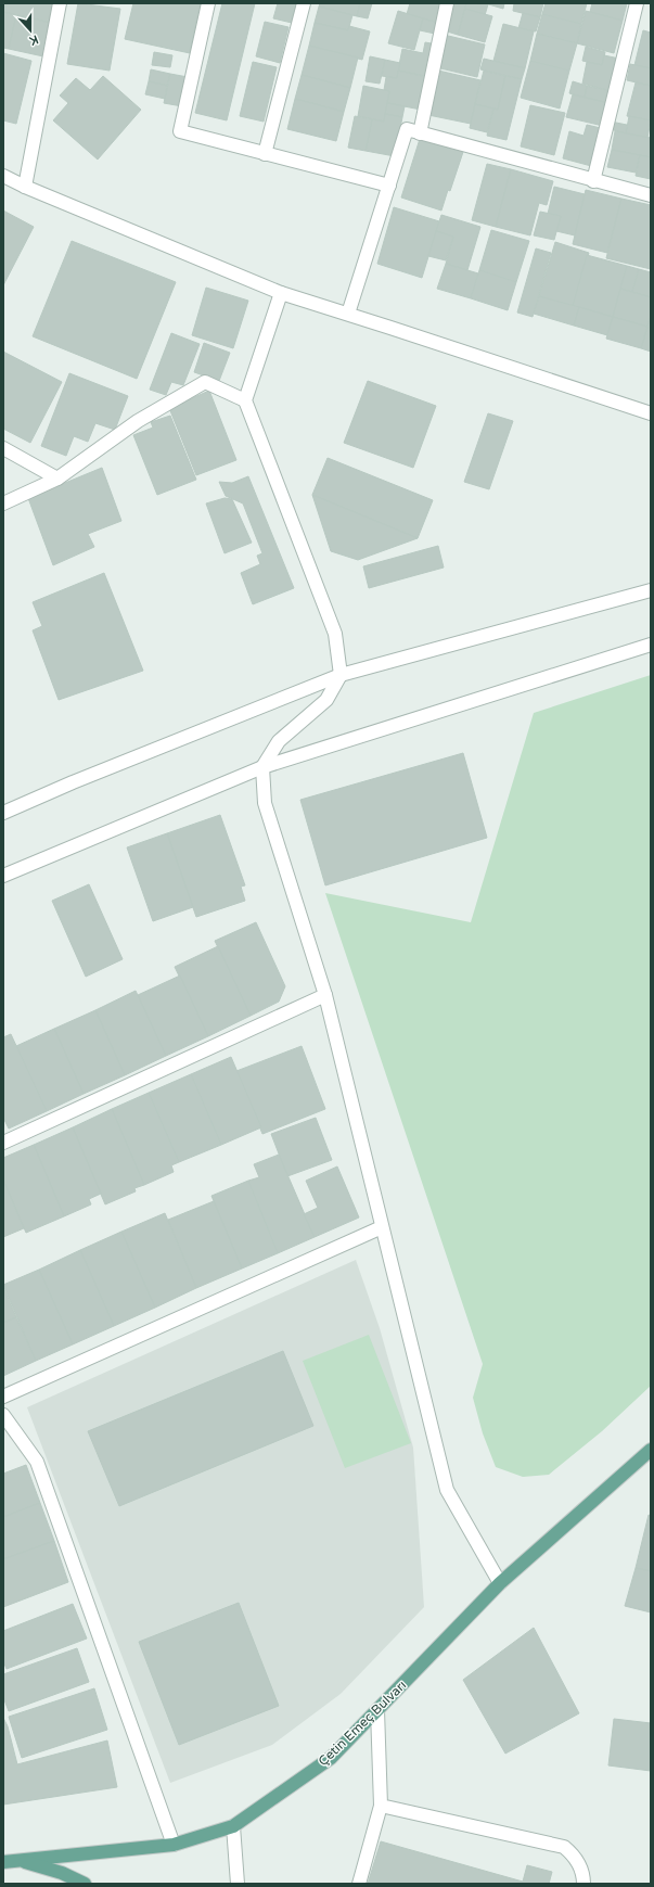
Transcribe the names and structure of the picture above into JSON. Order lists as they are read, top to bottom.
{
  "streets": {
    "main road": ["Çetin Emeç Bulvarı"]
  },
  "north": "bottom"
}
